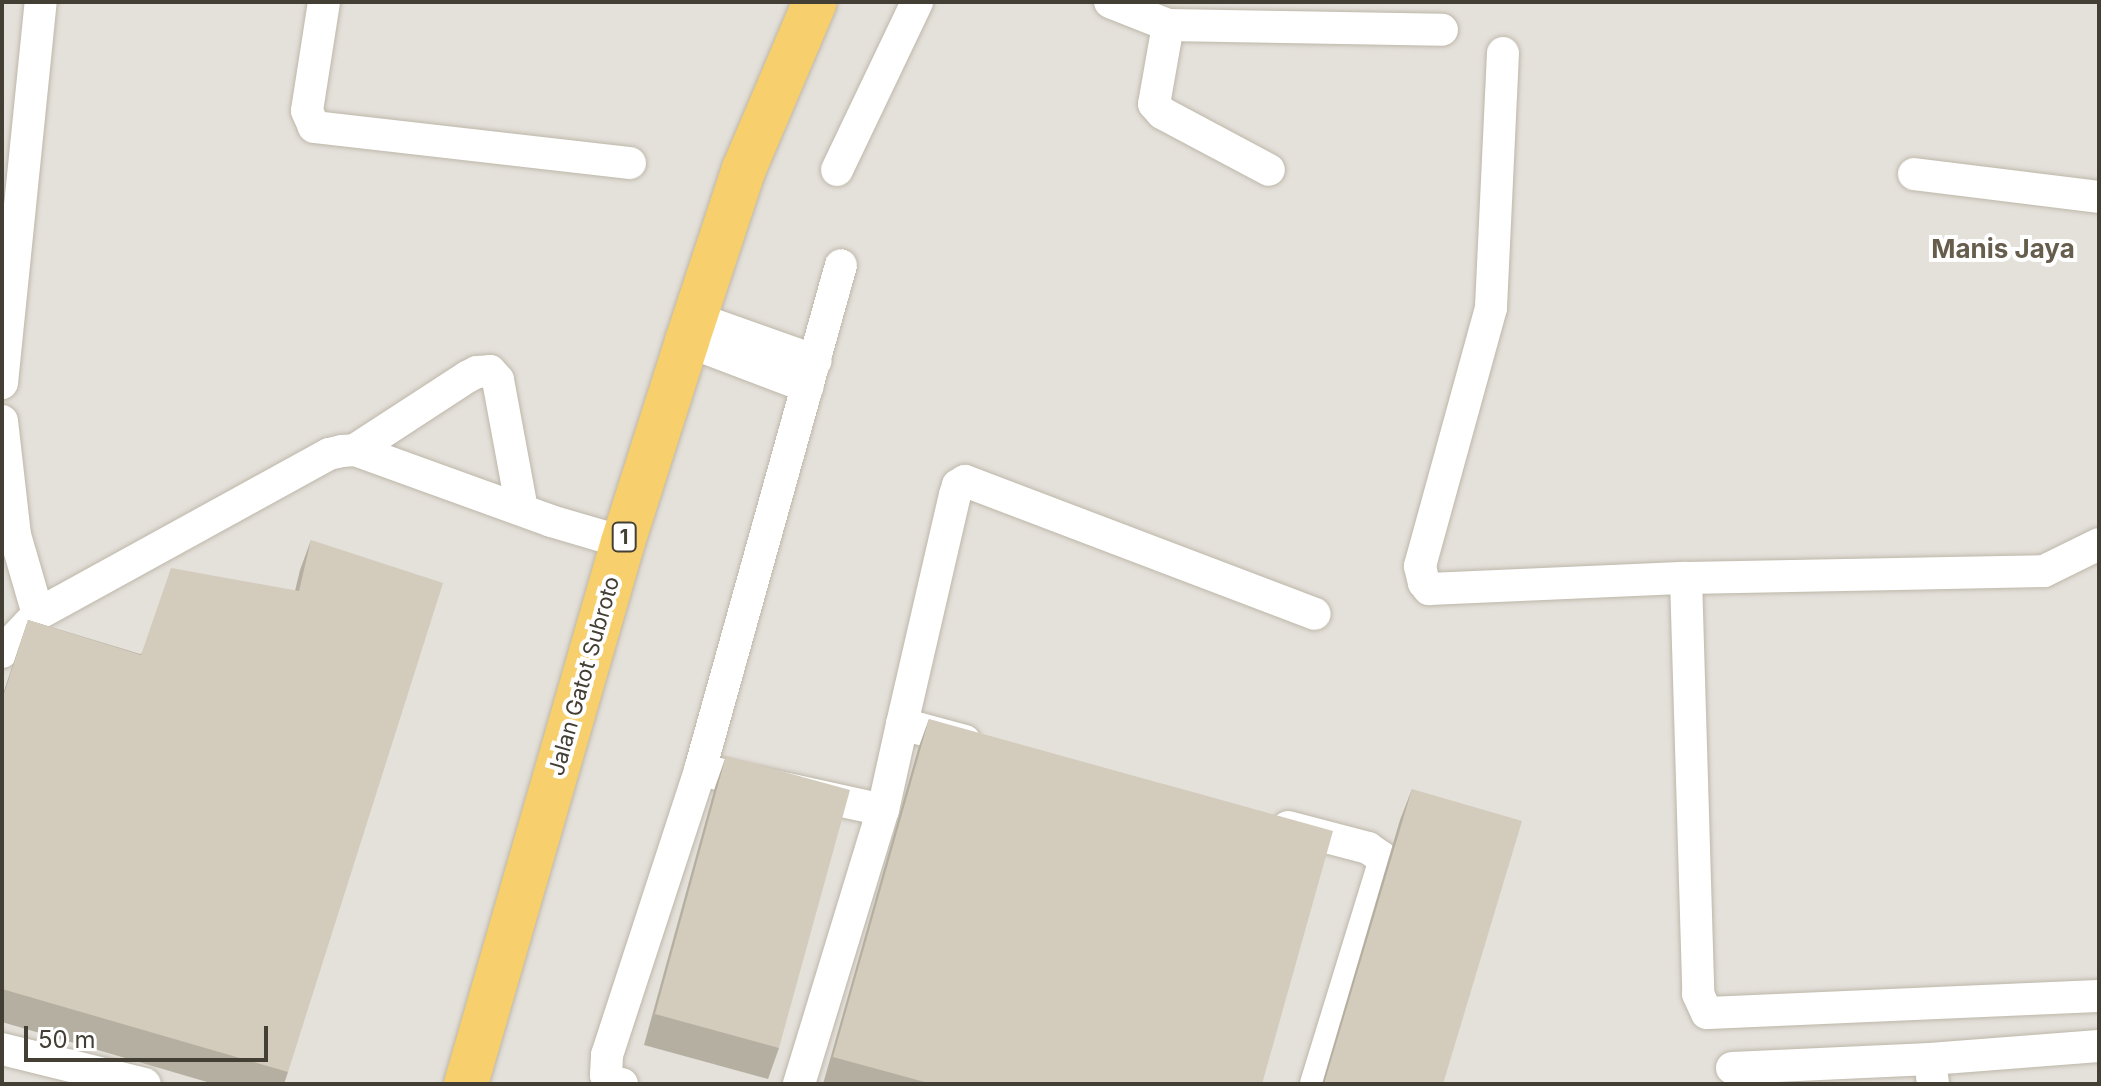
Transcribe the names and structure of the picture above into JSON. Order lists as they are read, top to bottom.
{
  "streets": {
    "highway": ["1", "Jalan Gatot Subroto"]
  },
  "districts": ["Manis Jaya"],
  "scale_bar": "50 m"
}
